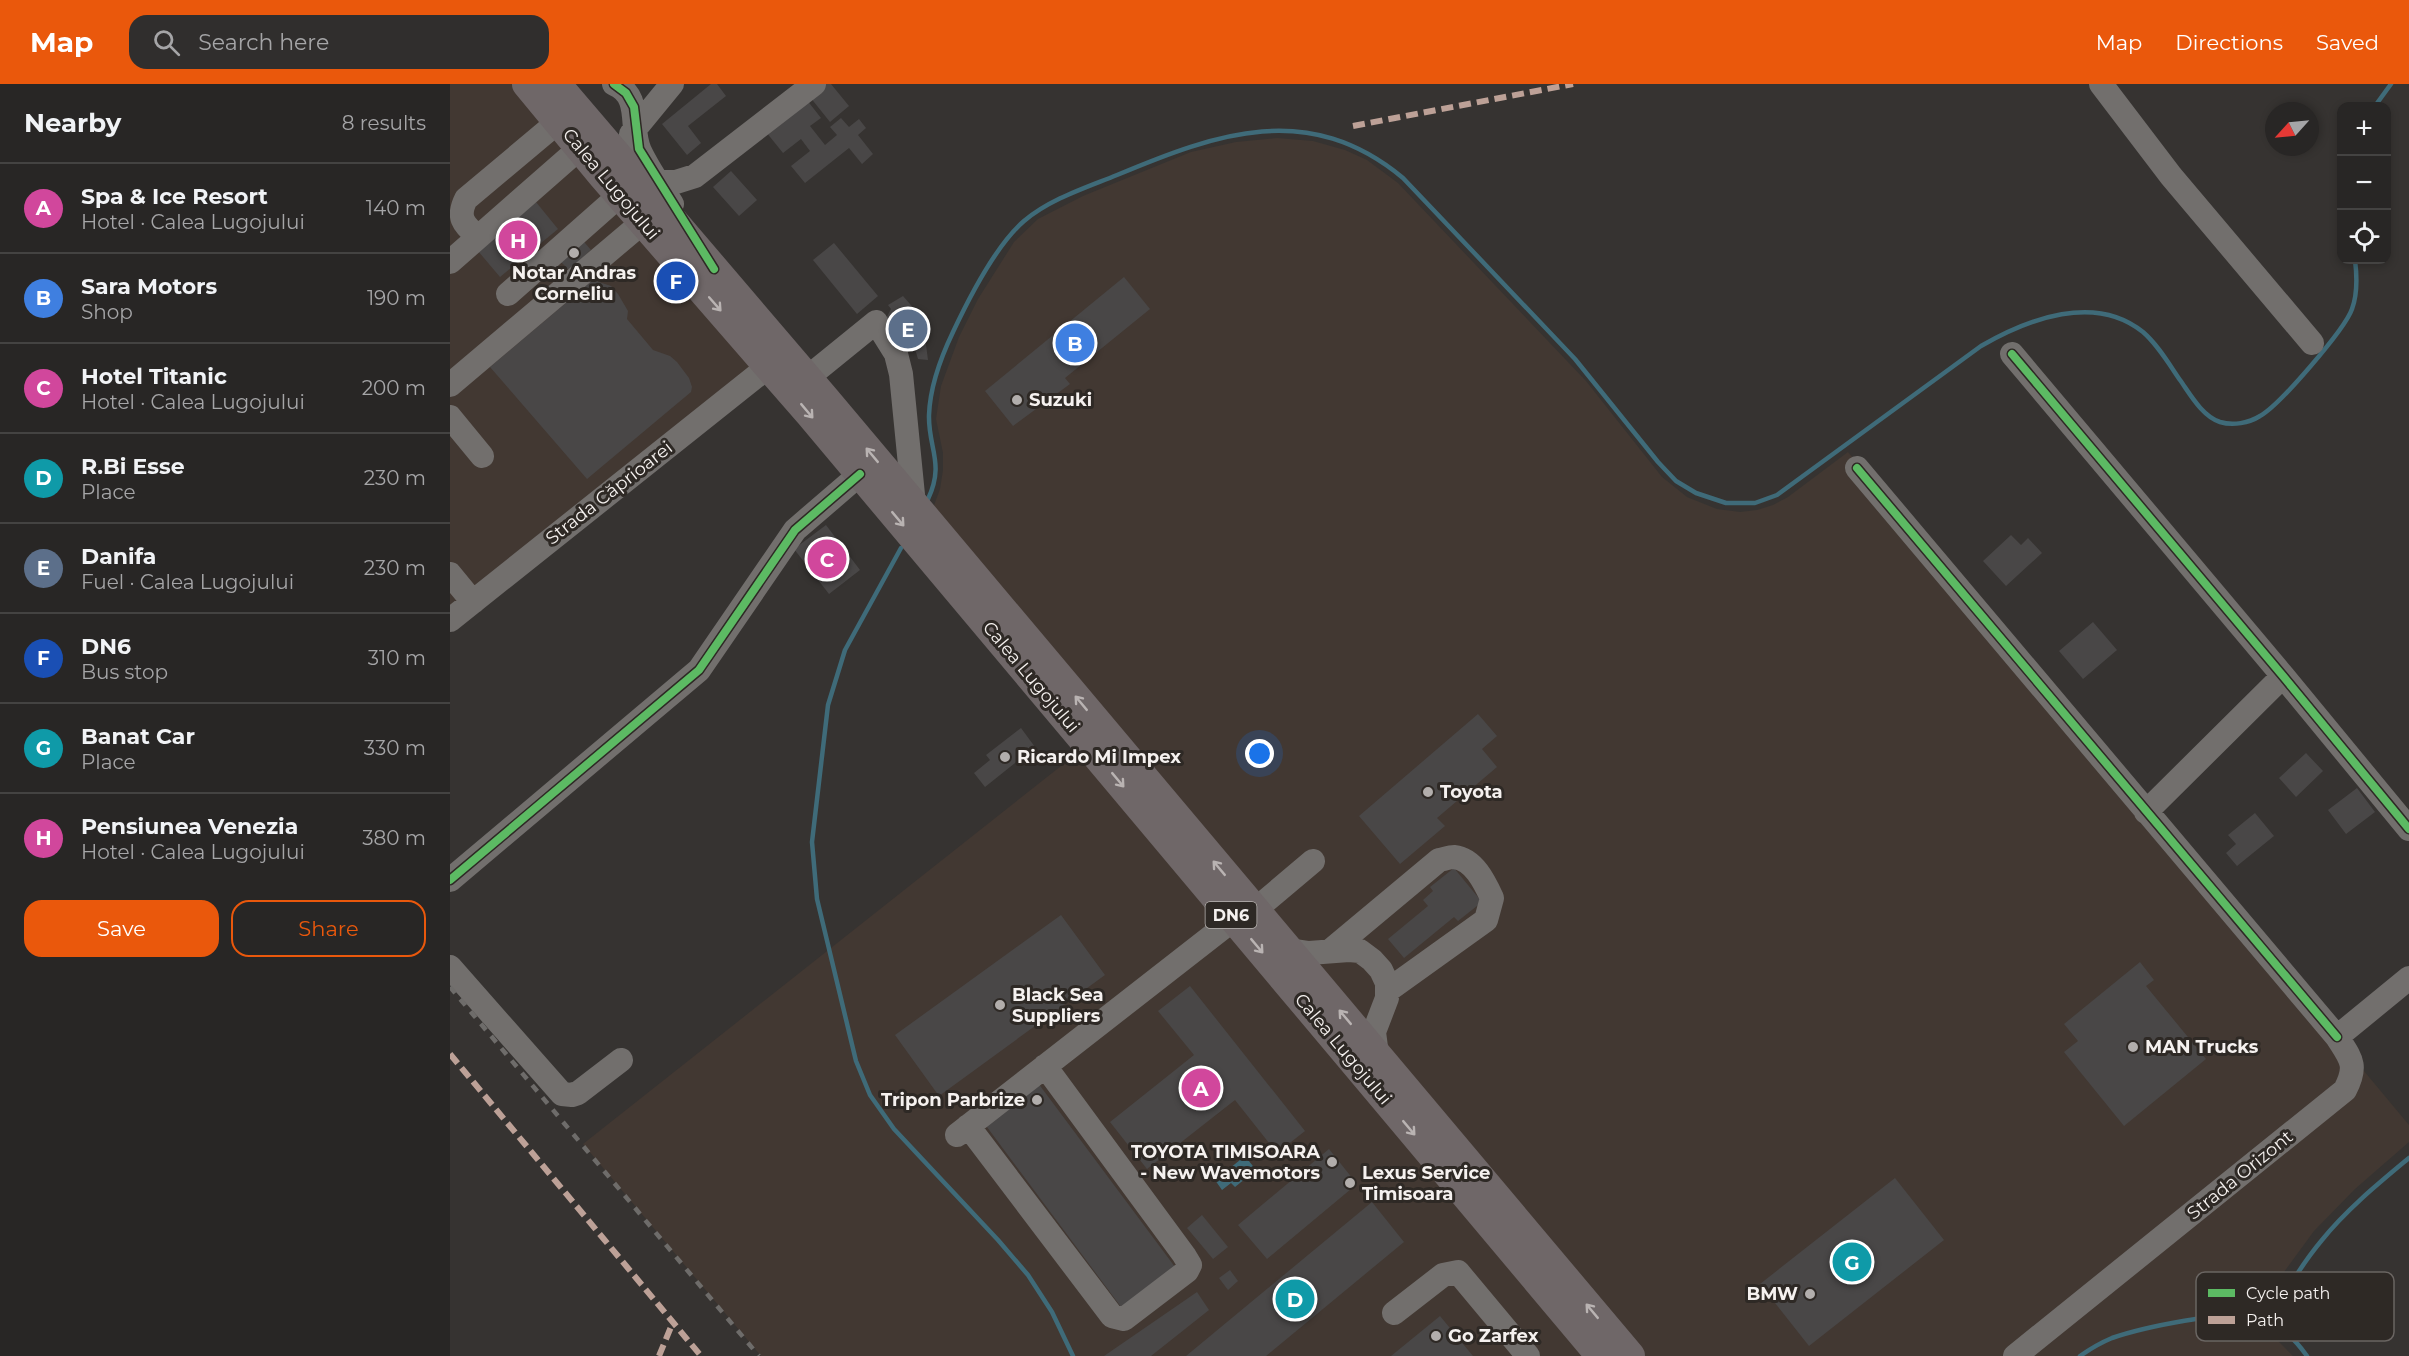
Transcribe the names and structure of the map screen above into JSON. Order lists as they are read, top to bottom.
{
  "streets": {
    "main road": ["Calea Lugojului", "DN6"],
    "street": ["Strada Căprioarei", "Strada Orizont"]
  },
  "crossings": [
    ["Calea Lugojului", "Strada Căprioarei"]
  ],
  "places": [
    "Notar Andras Corneliu",
    "Suzuki",
    "Ricardo Mi Impex",
    "Toyota",
    "Black Sea Suppliers",
    "MAN Trucks",
    "Tripon Parbrize",
    "TOYOTA TIMISOARA - New Wavemotors",
    "Lexus Service Timisoara",
    "BMW",
    "Go Zarfex"
  ],
  "legend": ["Cycle path", "Path"],
  "north": "bottom left",
  "page": {
    "header": "Map",
    "search": "Search here",
    "nav": ["Map", "Directions", "Saved"],
    "heading": ["Nearby", "8 results"],
    "map_buttons": ["+", "−"],
    "list": [
      {
        "mark": "A",
        "name": "Spa & Ice Resort",
        "note": "Hotel · Calea Lugojului",
        "value": "140 m"
      },
      {
        "mark": "B",
        "name": "Sara Motors",
        "note": "Shop",
        "value": "190 m"
      },
      {
        "mark": "C",
        "name": "Hotel Titanic",
        "note": "Hotel · Calea Lugojului",
        "value": "200 m"
      },
      {
        "mark": "D",
        "name": "R.Bi Esse",
        "note": "Place",
        "value": "230 m"
      },
      {
        "mark": "E",
        "name": "Danifa",
        "note": "Fuel · Calea Lugojului",
        "value": "230 m"
      },
      {
        "mark": "F",
        "name": "DN6",
        "note": "Bus stop",
        "value": "310 m"
      },
      {
        "mark": "G",
        "name": "Banat Car",
        "note": "Place",
        "value": "330 m"
      },
      {
        "mark": "H",
        "name": "Pensiunea Venezia",
        "note": "Hotel · Calea Lugojului",
        "value": "380 m"
      }
    ],
    "pins": [
      "H",
      "F",
      "E",
      "B",
      "C",
      "A",
      "G",
      "D"
    ],
    "buttons": ["Save", "Share"]
  }
}
